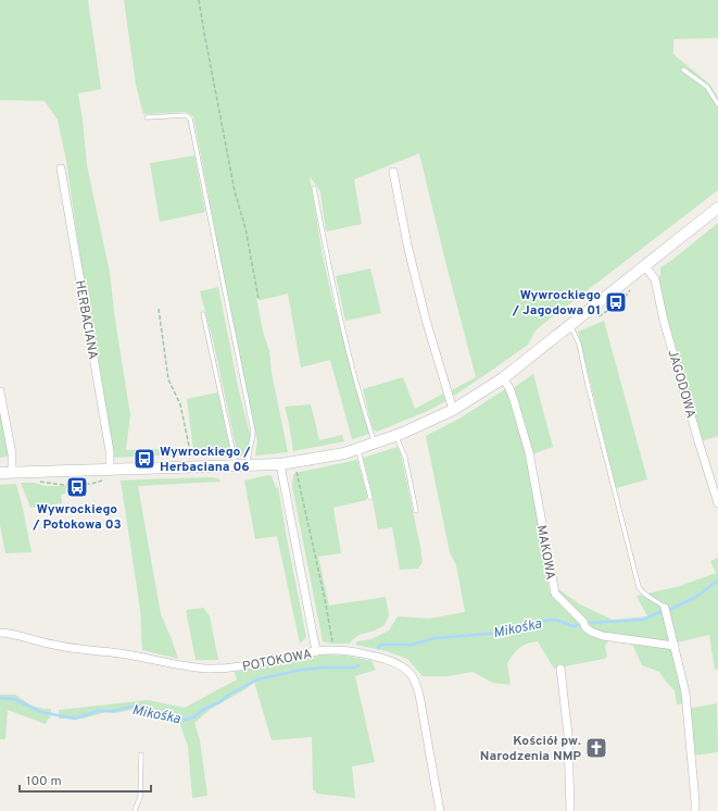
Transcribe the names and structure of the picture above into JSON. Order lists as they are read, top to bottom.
{
  "streets": {
    "street": [
      "HERBACIANA",
      "JAGODOWA",
      "MAKOWA",
      "POTOKOWA"
    ]
  },
  "water": ["Mikośka"],
  "places": {
    "bus stop": ["Wywrockiego / Jagodowa 01", "Wywrockiego / Herbaciana 06", "Wywrockiego / Potokowa 03"],
    "church": ["Kościół pw. Narodzenia NMP"]
  },
  "scale_bar": "100 m"
}
